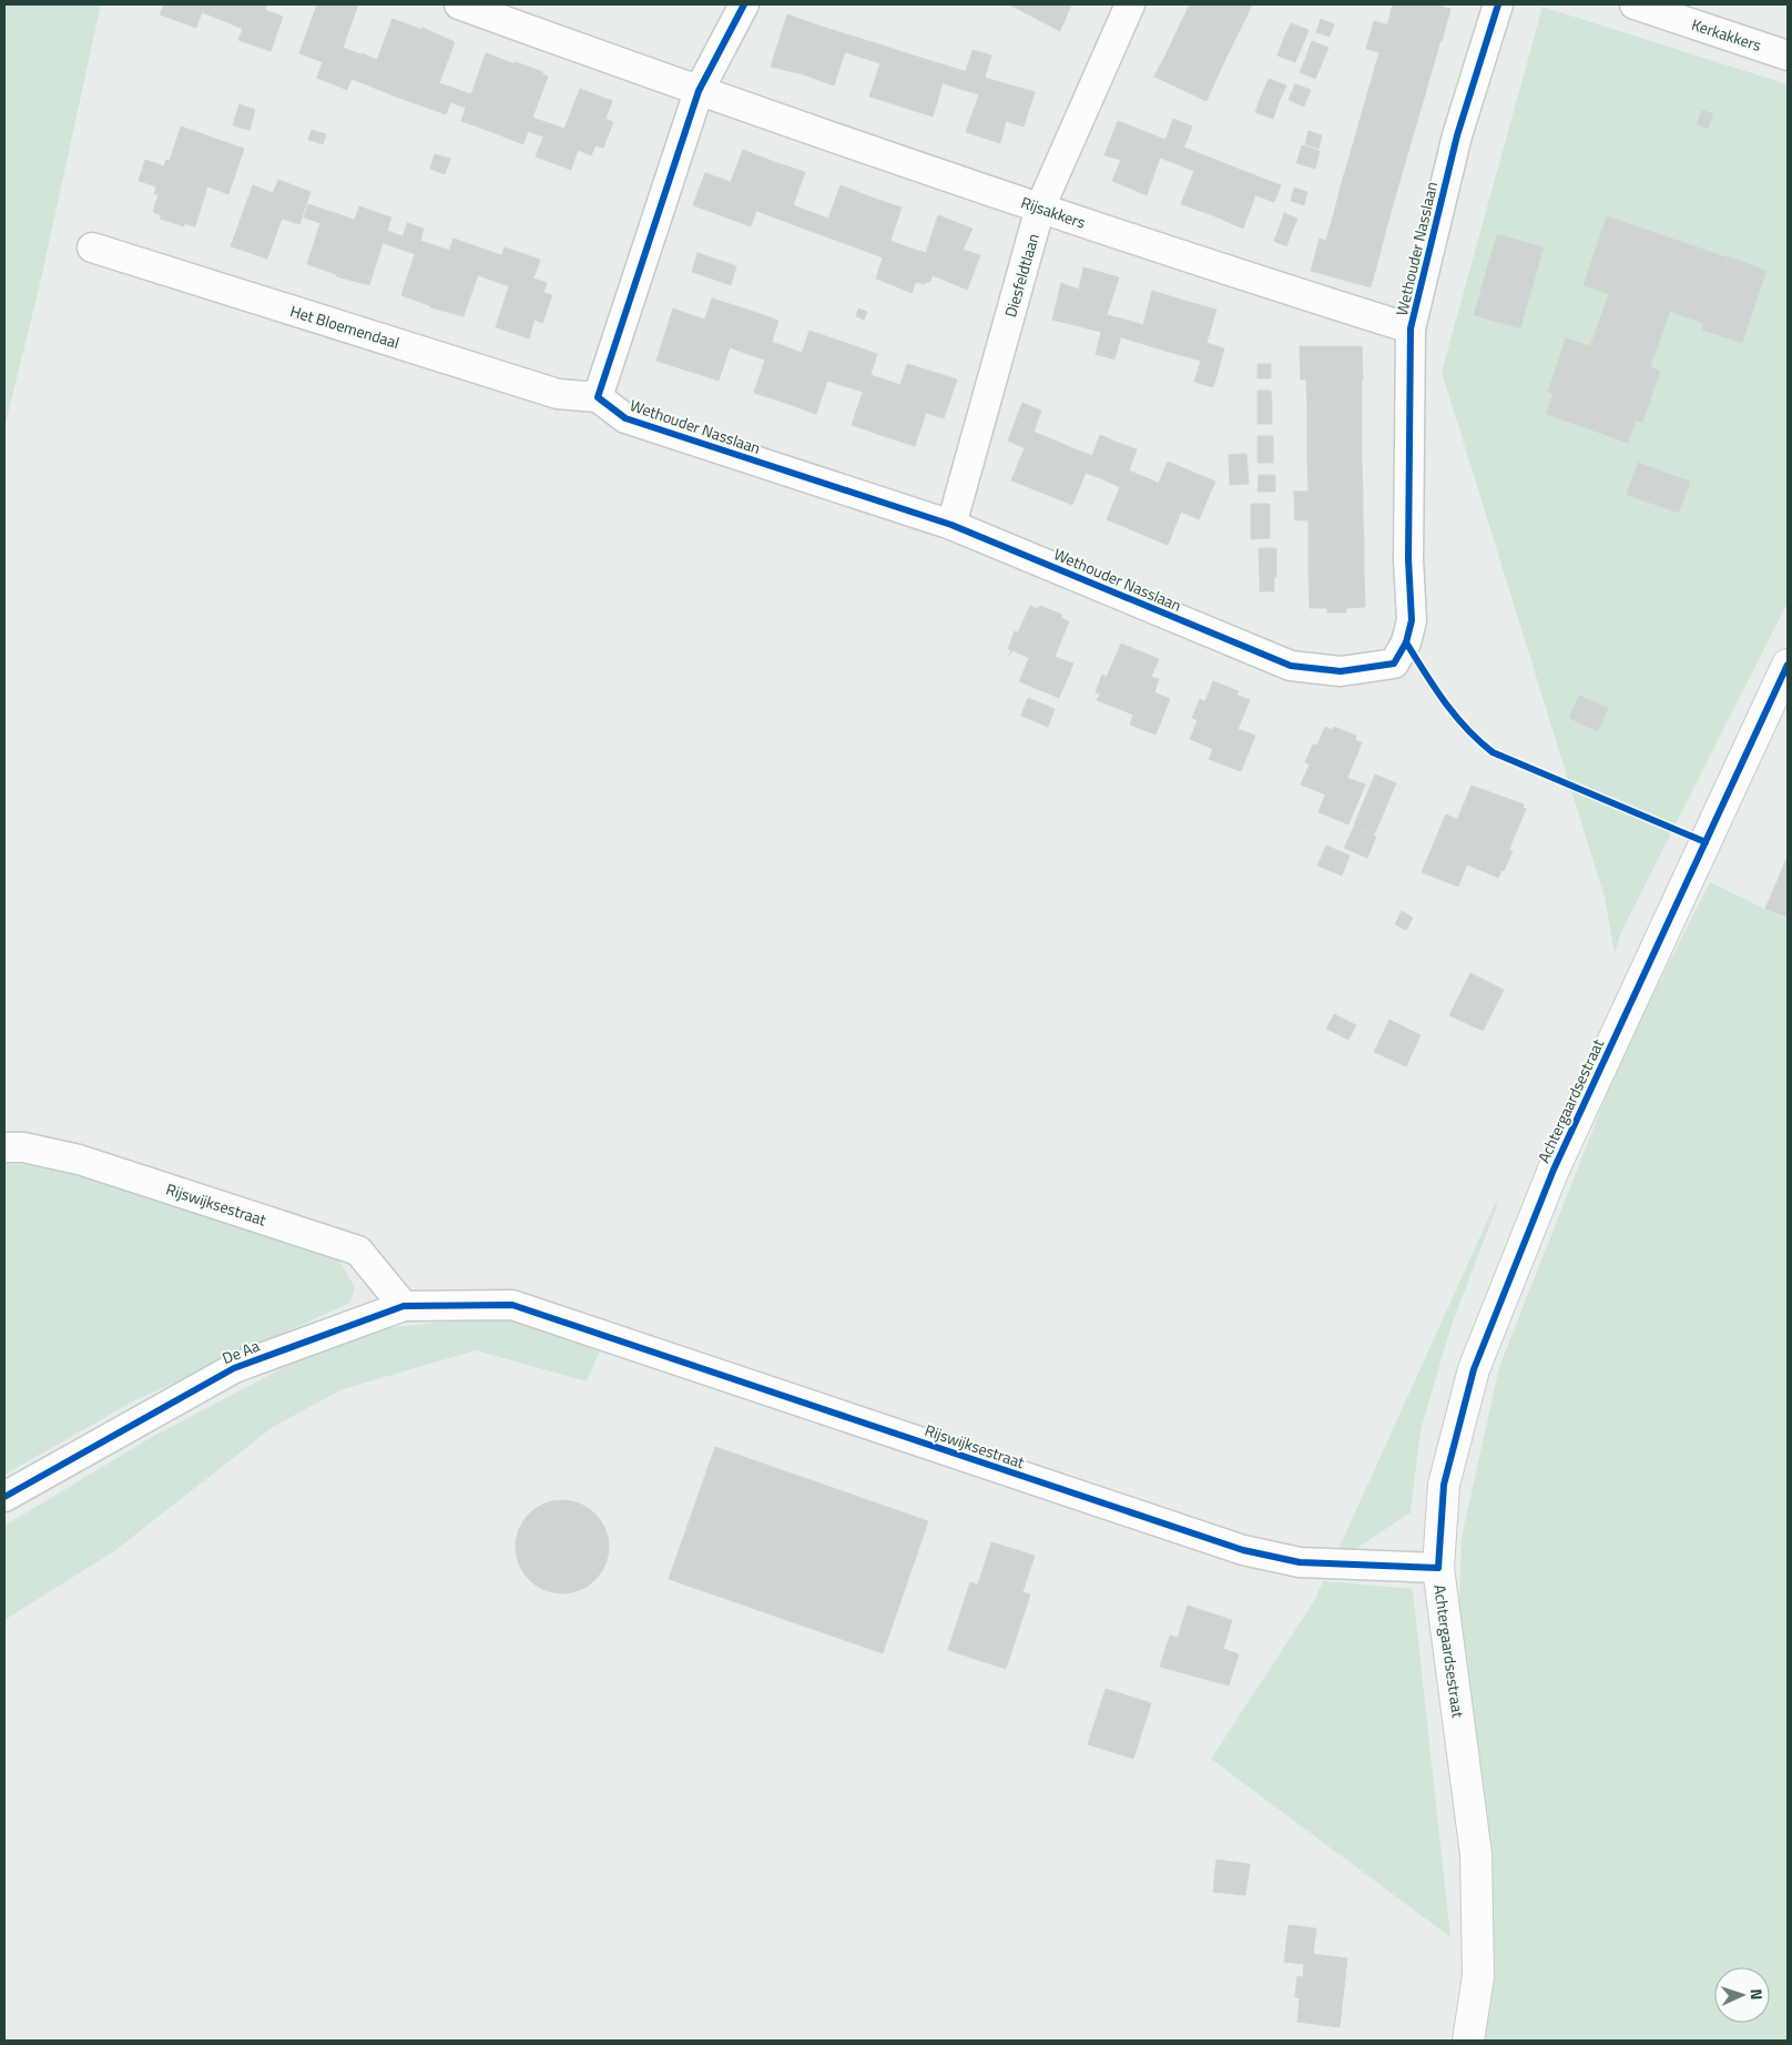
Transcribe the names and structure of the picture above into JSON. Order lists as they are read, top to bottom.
{
  "streets": {
    "street": [
      "Kerkakkers",
      "Rijsakkers",
      "Wethouder Nasslaan",
      "Diesfeldtlaan",
      "Het Bloemendaal",
      "Achtergaardsestraat",
      "Rijswijksestraat",
      "De Aa"
    ]
  },
  "crossings": [
    ["Rijsakkers", "Wethouder Nasslaan"],
    ["Rijsakkers", "Diesfeldtlaan"],
    ["Wethouder Nasslaan", "Diesfeldtlaan"],
    ["Wethouder Nasslaan", "Het Bloemendaal"],
    ["Achtergaardsestraat", "Rijswijksestraat"],
    ["Rijswijksestraat", "De Aa"]
  ],
  "north": "right"
}
